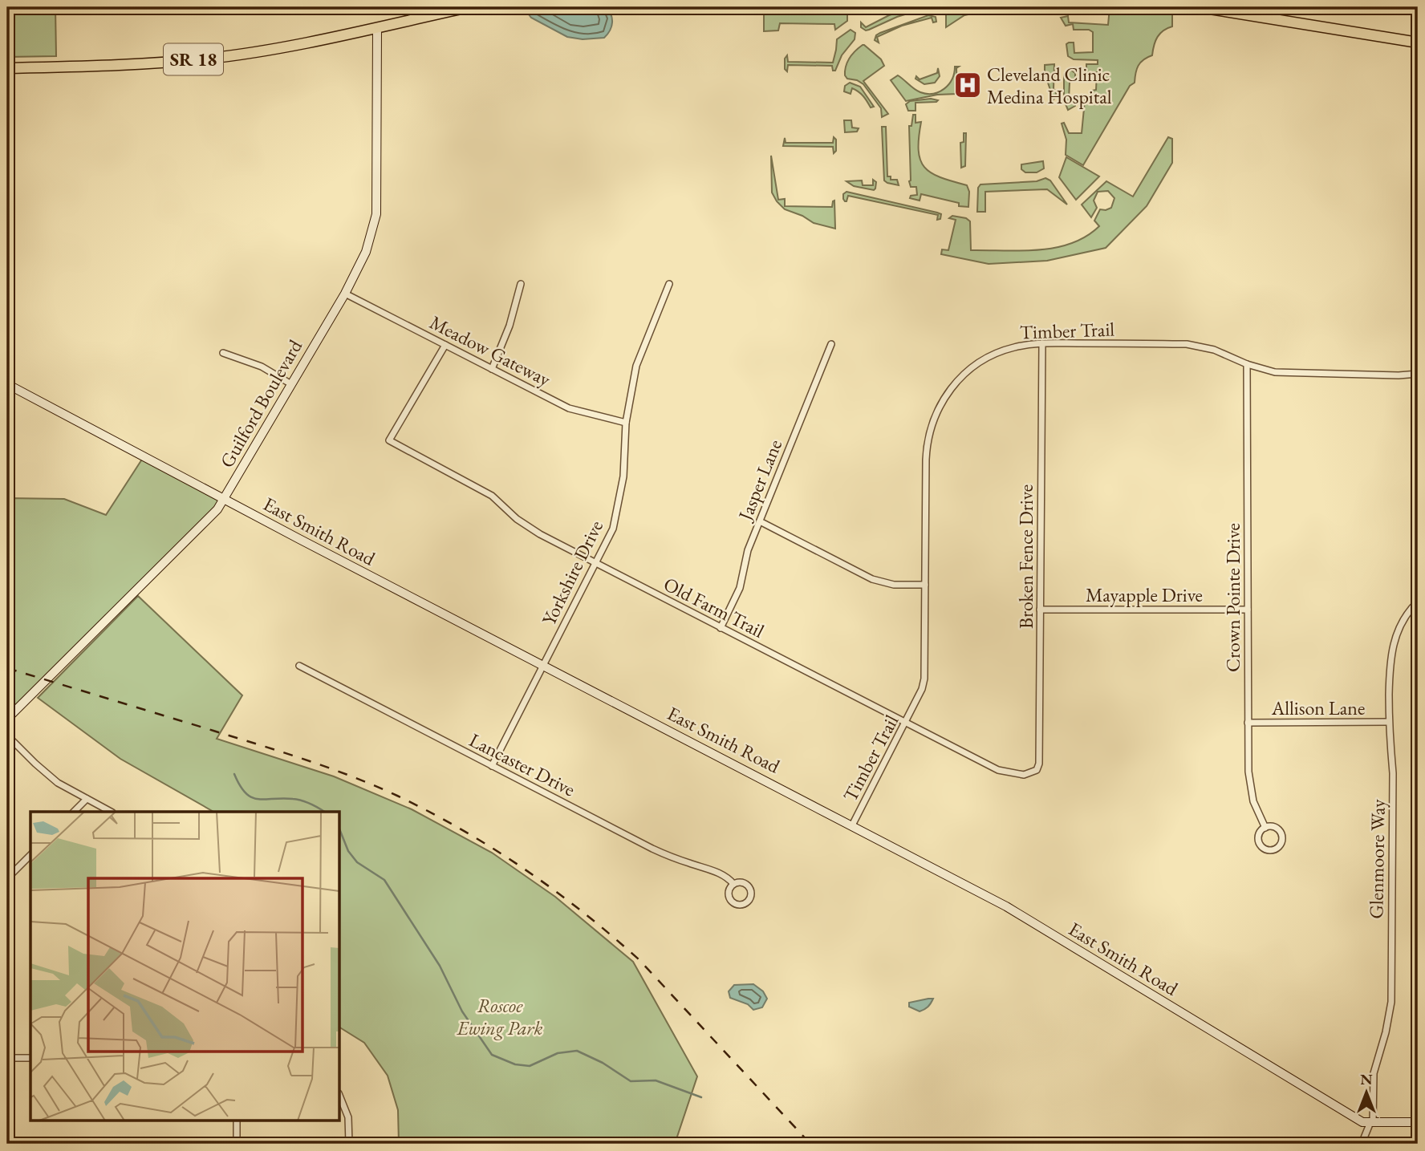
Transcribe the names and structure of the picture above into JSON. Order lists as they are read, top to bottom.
{
  "streets": {
    "highway": ["SR 18"],
    "street": [
      "Timber Trail",
      "Meadow Gateway",
      "Guilford Boulevard",
      "Jasper Lane",
      "East Smith Road",
      "Broken Fence Drive",
      "Yorkshire Drive",
      "Mayapple Drive",
      "Crown Pointe Drive",
      "Old Farm Trail",
      "Allison Lane",
      "Lancaster Drive",
      "Glenmoore Way"
    ]
  },
  "crossings": [
    ["SR 18", "Guilford Boulevard"],
    ["Timber Trail", "East Smith Road"],
    ["Timber Trail", "Broken Fence Drive"],
    ["Timber Trail", "Crown Pointe Drive"],
    ["Timber Trail", "Old Farm Trail"],
    ["Meadow Gateway", "Guilford Boulevard"],
    ["Meadow Gateway", "Yorkshire Drive"],
    ["Meadow Gateway", "Old Farm Trail"],
    ["Guilford Boulevard", "East Smith Road"],
    ["Jasper Lane", "Old Farm Trail"],
    ["East Smith Road", "Yorkshire Drive"],
    ["East Smith Road", "Glenmoore Way"],
    ["Broken Fence Drive", "Mayapple Drive"],
    ["Broken Fence Drive", "Old Farm Trail"],
    ["Yorkshire Drive", "Old Farm Trail"],
    ["Yorkshire Drive", "Lancaster Drive"],
    ["Mayapple Drive", "Crown Pointe Drive"],
    ["Crown Pointe Drive", "Allison Lane"],
    ["Allison Lane", "Glenmoore Way"]
  ],
  "parks": ["Roscoe Ewing Park"],
  "places": {
    "hospital": ["Cleveland Clinic Medina Hospital"]
  },
  "north": "top"
}
